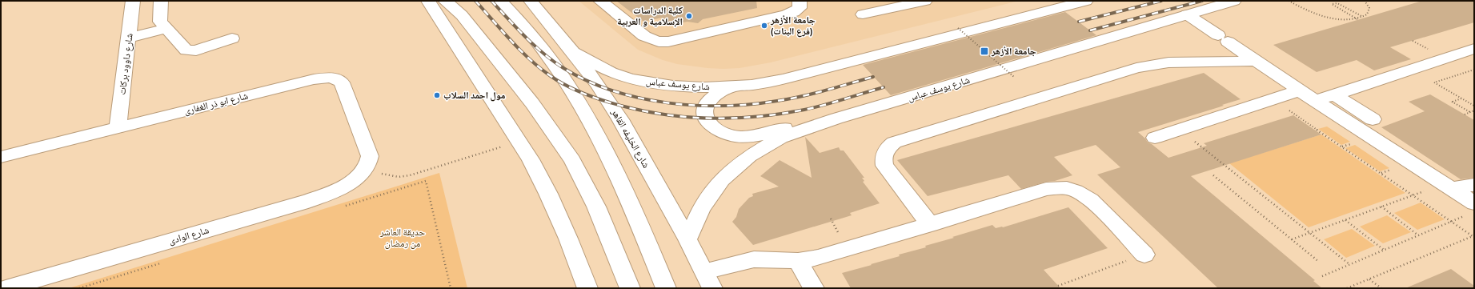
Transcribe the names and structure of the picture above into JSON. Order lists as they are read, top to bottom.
{
  "streets": {
    "main road": [
      "شارع داوود بركات",
      "شارع يوسف عباس",
      "شارع ابو ذر الغفارى",
      "شارع الخليفه القاهر",
      "شارع الوادى"
    ]
  },
  "crossings": [
    ["شارع داوود بركات", "شارع ابو ذر الغفارى"],
    ["شارع يوسف عباس", "شارع الخليفه القاهر"],
    ["شارع ابو ذر الغفارى", "شارع الوادى"]
  ],
  "parks": ["حديقة العاشر من رمضان"],
  "places": {
    "other": ["كلية الدراسات الإسلامية و العربية", "جامعة الأزهر (فرع البنات)", "مول احمد السلاب"],
    "transit": ["جامعة الأزهر"]
  }
}
